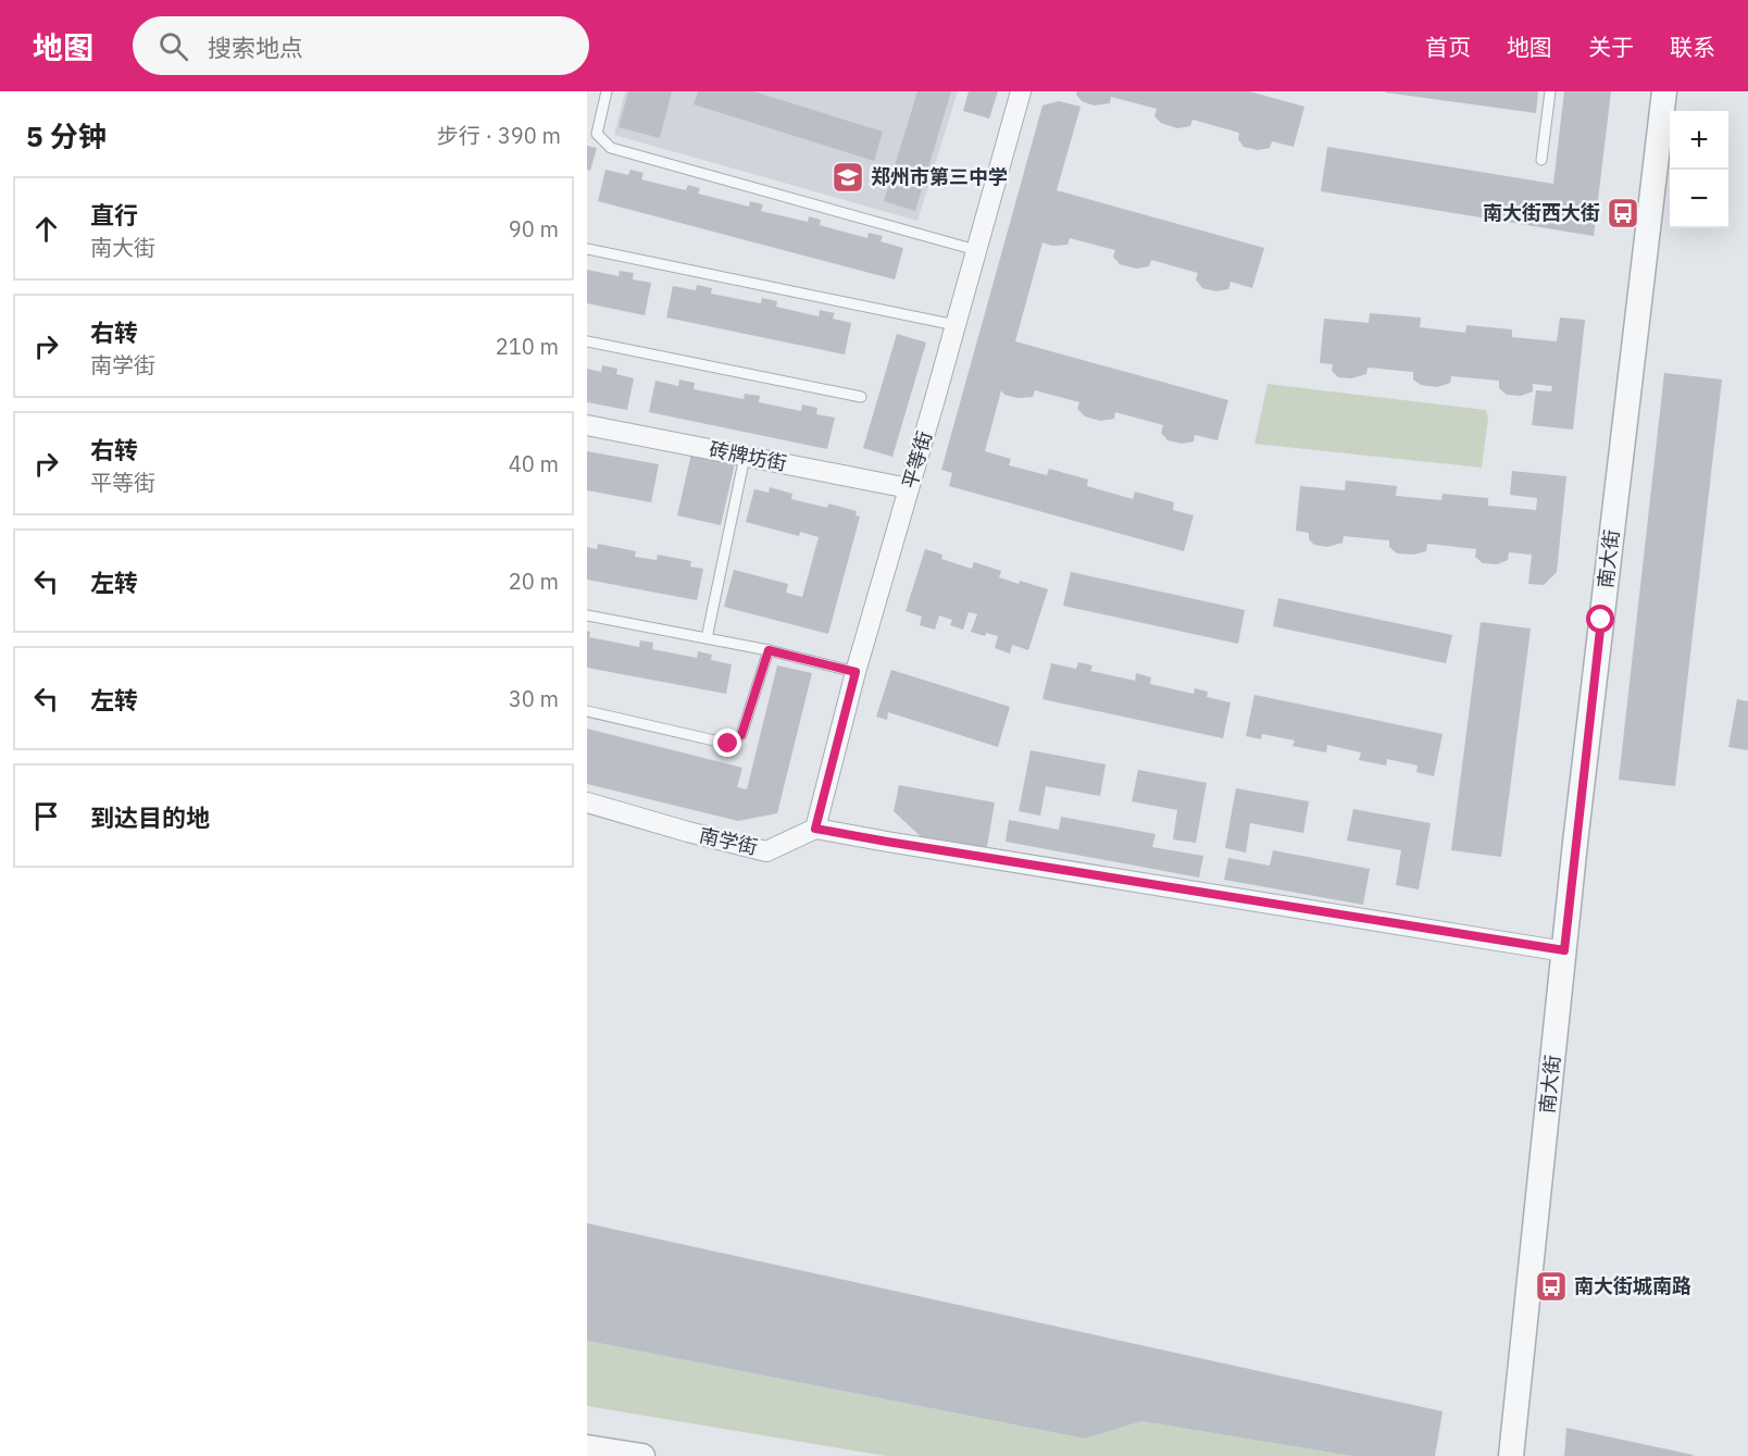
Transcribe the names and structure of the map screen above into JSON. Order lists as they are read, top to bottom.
{
  "streets": {
    "street": [
      "砖牌坊街",
      "平等街",
      "南大街",
      "南学街"
    ]
  },
  "crossings": [
    ["砖牌坊街", "平等街"],
    ["平等街", "南学街"]
  ],
  "places": {
    "school or university": ["郑州市第三中学"],
    "bus stop": ["南大街西大街", "南大街城南路"]
  },
  "page": {
    "header": "地图",
    "search": "搜索地点",
    "nav": [
      "首页",
      "地图",
      "关于",
      "联系"
    ],
    "heading": ["5 分钟", "步行 · 390 m"],
    "map_buttons": ["+", "−"],
    "list": [
      ["直行", "南大街", "90 m"],
      ["右转", "南学街", "210 m"],
      ["右转", "平等街", "40 m"],
      ["左转", "20 m"],
      ["左转", "30 m"],
      "到达目的地"
    ]
  }
}
